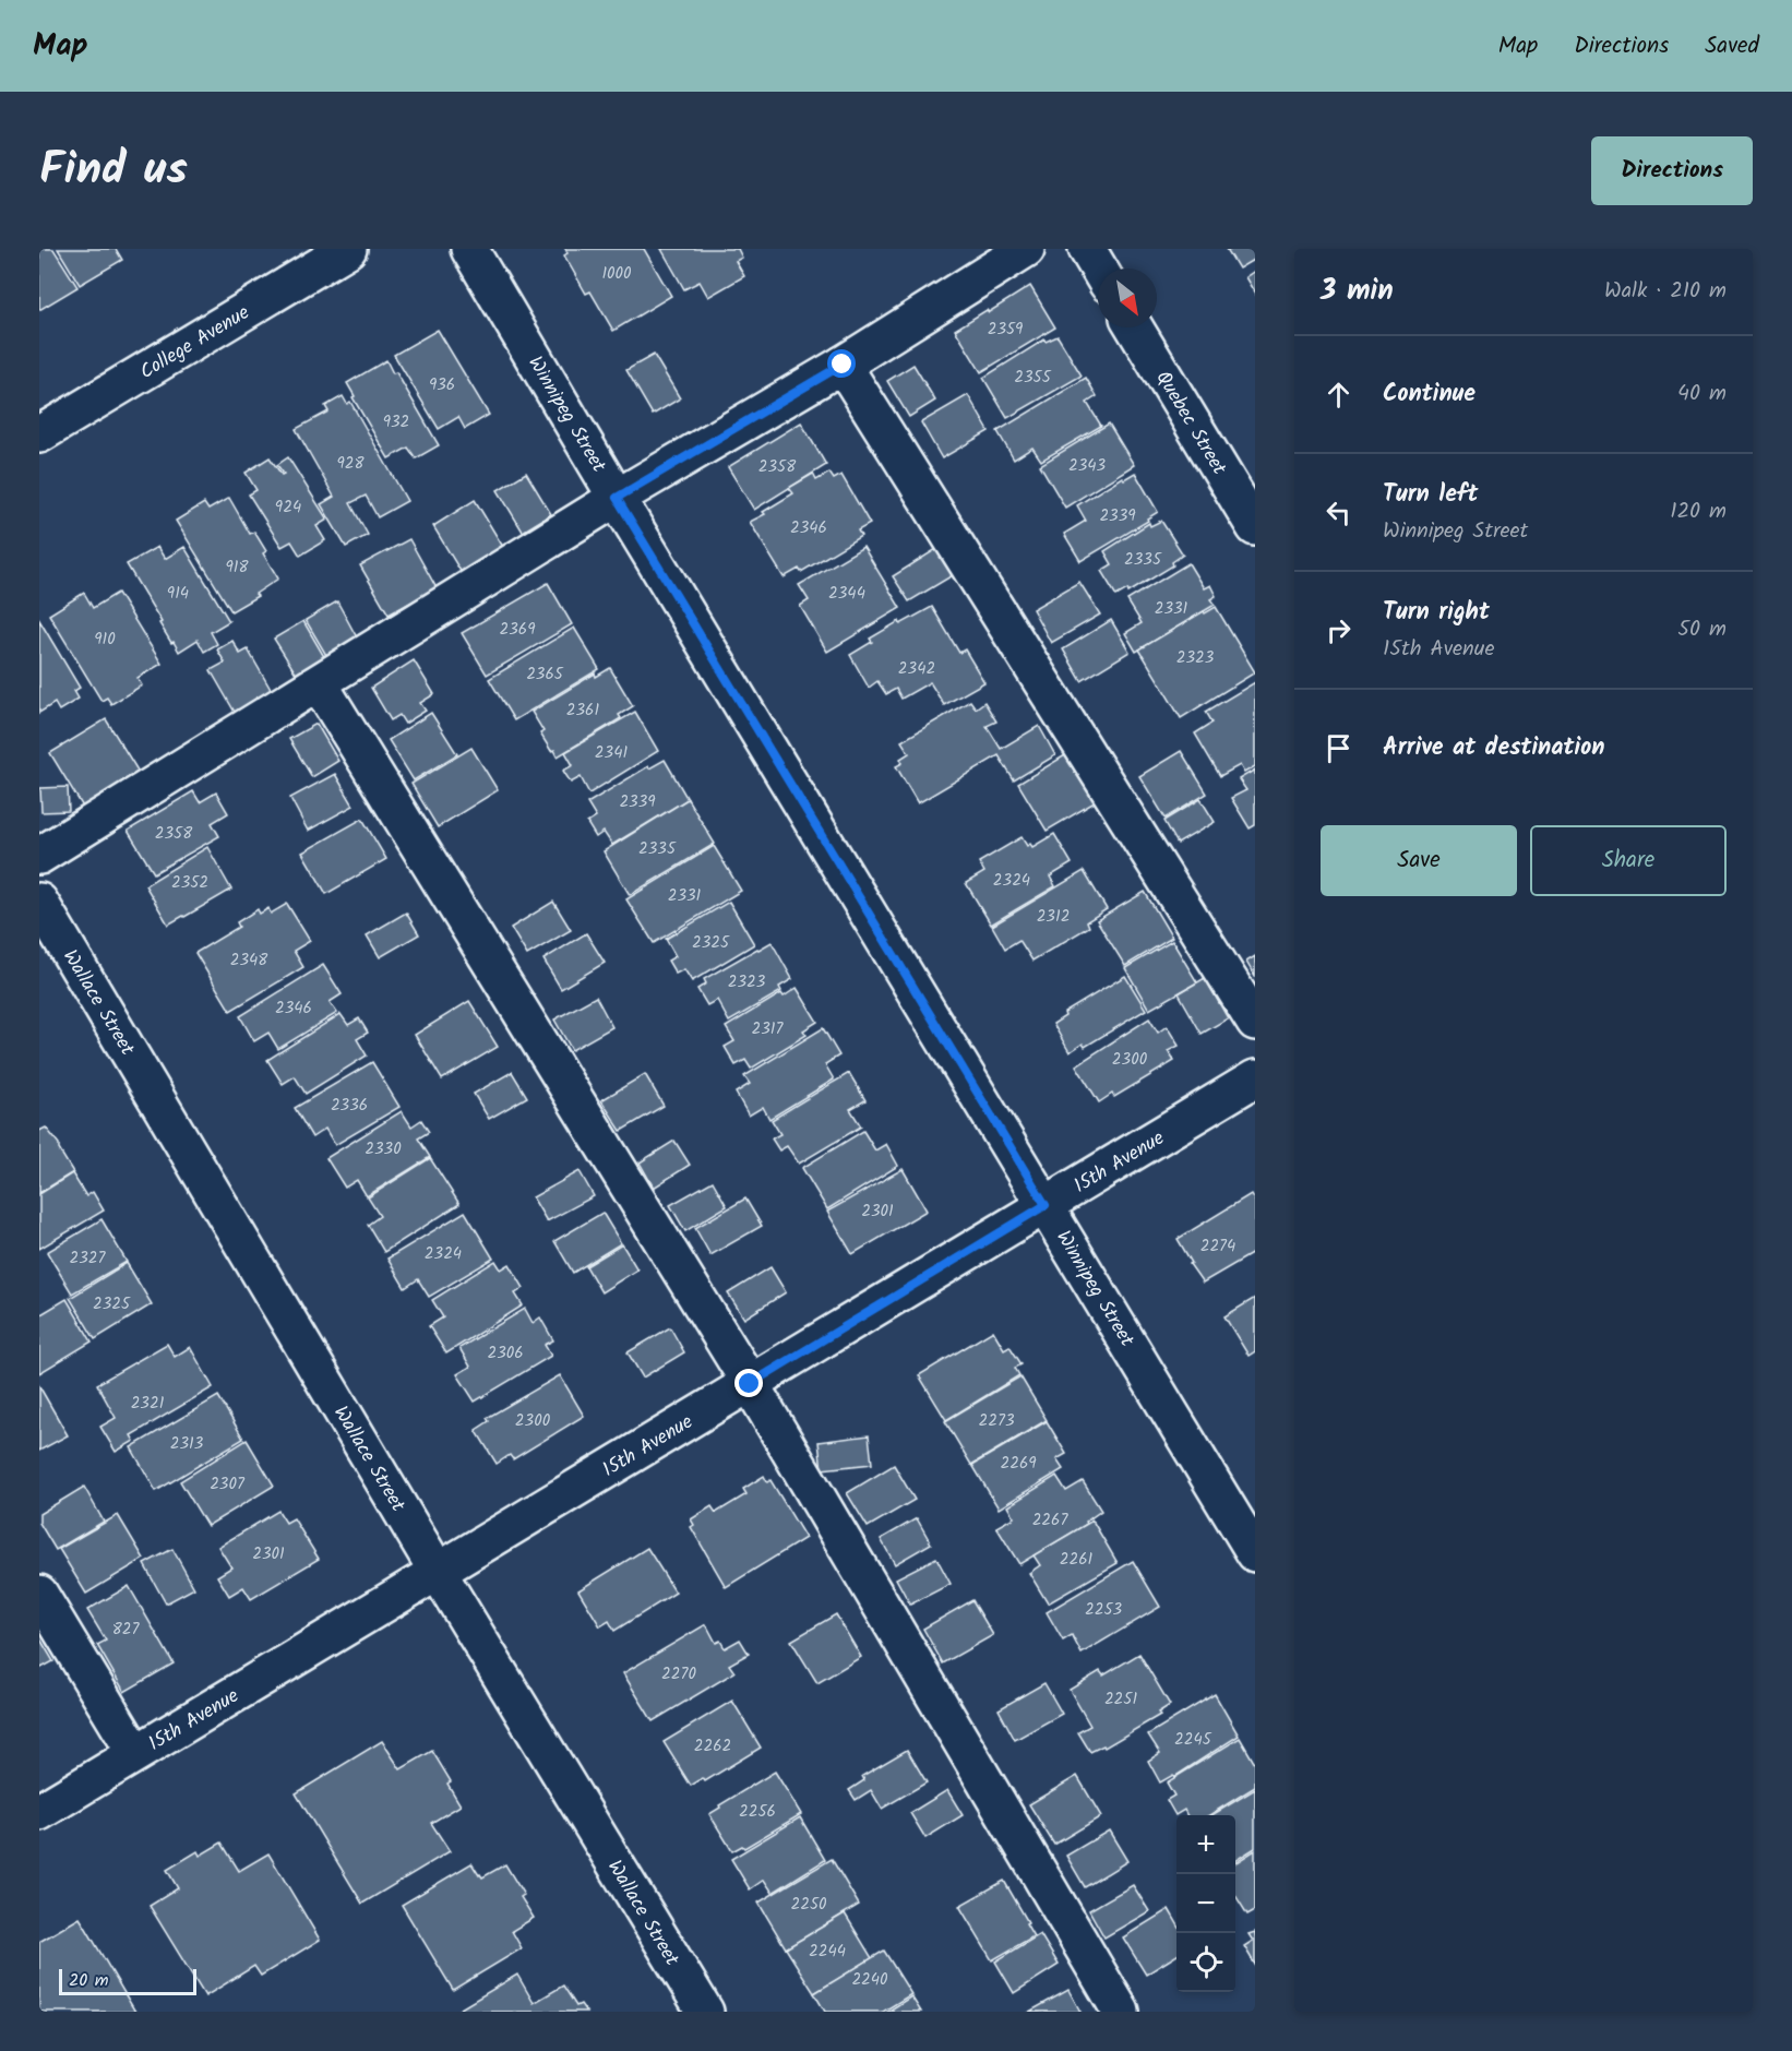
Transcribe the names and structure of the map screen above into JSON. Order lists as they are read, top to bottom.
{
  "streets": {
    "street": [
      "College Avenue",
      "Winnipeg Street",
      "Quebec Street",
      "Wallace Street",
      "15th Avenue"
    ]
  },
  "crossings": [
    ["Winnipeg Street", "15th Avenue"],
    ["Wallace Street", "15th Avenue"]
  ],
  "house_numbers": [
    "1000",
    "2359",
    "2355",
    "936",
    "932",
    "928",
    "2343",
    "2358",
    "924",
    "2339",
    "2346",
    "2335",
    "918",
    "914",
    "2344",
    "2331",
    "2369",
    "910",
    "2323",
    "2342",
    "2365",
    "2361",
    "2341",
    "2339",
    "2358",
    "2335",
    "2324",
    "2352",
    "2331",
    "2312",
    "2325",
    "2348",
    "2323",
    "2346",
    "2317",
    "2300",
    "2336",
    "2330",
    "2301",
    "2274",
    "2324",
    "2327",
    "2325",
    "2306",
    "2321",
    "2300",
    "2273",
    "2313",
    "2269",
    "2307",
    "2267",
    "2301",
    "2261",
    "2253",
    "827",
    "2270",
    "2251",
    "2245",
    "2262",
    "2256",
    "2250",
    "2244",
    "2240"
  ],
  "scale_bar": "20 m",
  "north": "bottom right",
  "page": {
    "header": "Map",
    "nav": ["Map", "Directions", "Saved"],
    "title": "Find us",
    "buttons": [
      "Directions",
      ["Save", "Share"]
    ],
    "heading": ["3 min", "Walk · 210 m"],
    "list": [
      ["Continue", "40 m"],
      ["Turn left", "Winnipeg Street", "120 m"],
      ["Turn right", "15th Avenue", "50 m"],
      "Arrive at destination"
    ],
    "map_buttons": ["+", "−"],
    "scale": "20 m"
  }
}
